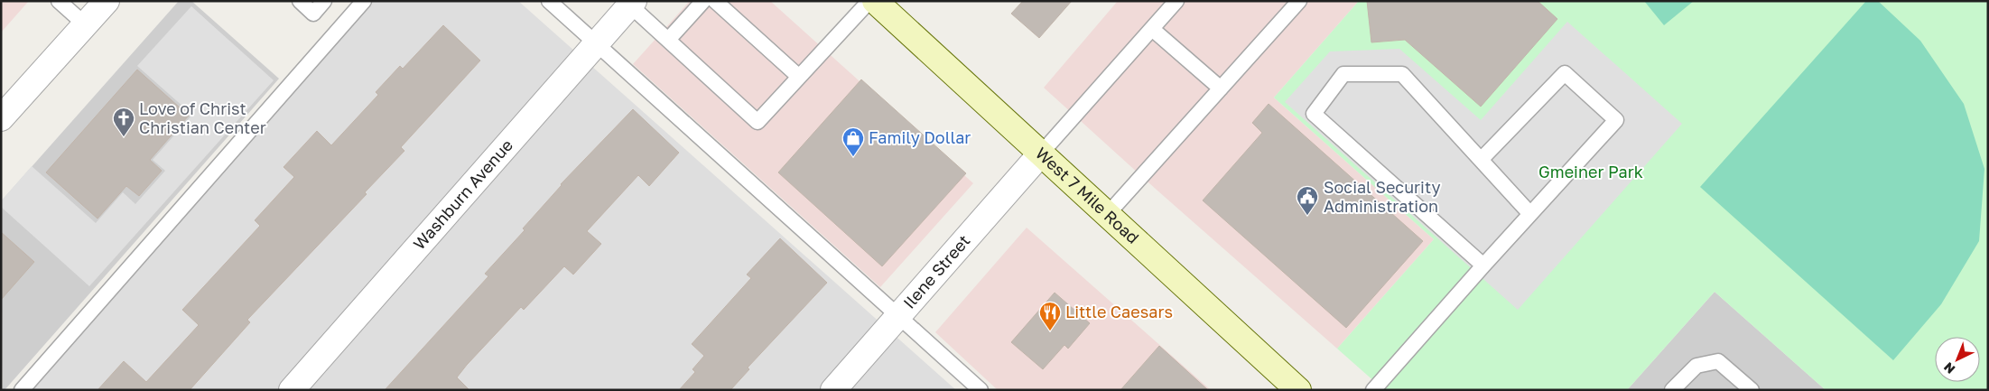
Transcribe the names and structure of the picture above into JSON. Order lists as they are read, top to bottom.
{
  "streets": {
    "main road": ["West 7 Mile Road"],
    "street": ["Washburn Avenue", "Ilene Street"]
  },
  "crossings": [
    ["West 7 Mile Road", "Ilene Street"]
  ],
  "parks": ["Gmeiner Park"],
  "places": {
    "church": ["Love of Christ Christian Center"],
    "shop": ["Family Dollar"],
    "public building": ["Social Security Administration"],
    "restaurant": ["Little Caesars"]
  },
  "north": "bottom left"
}
